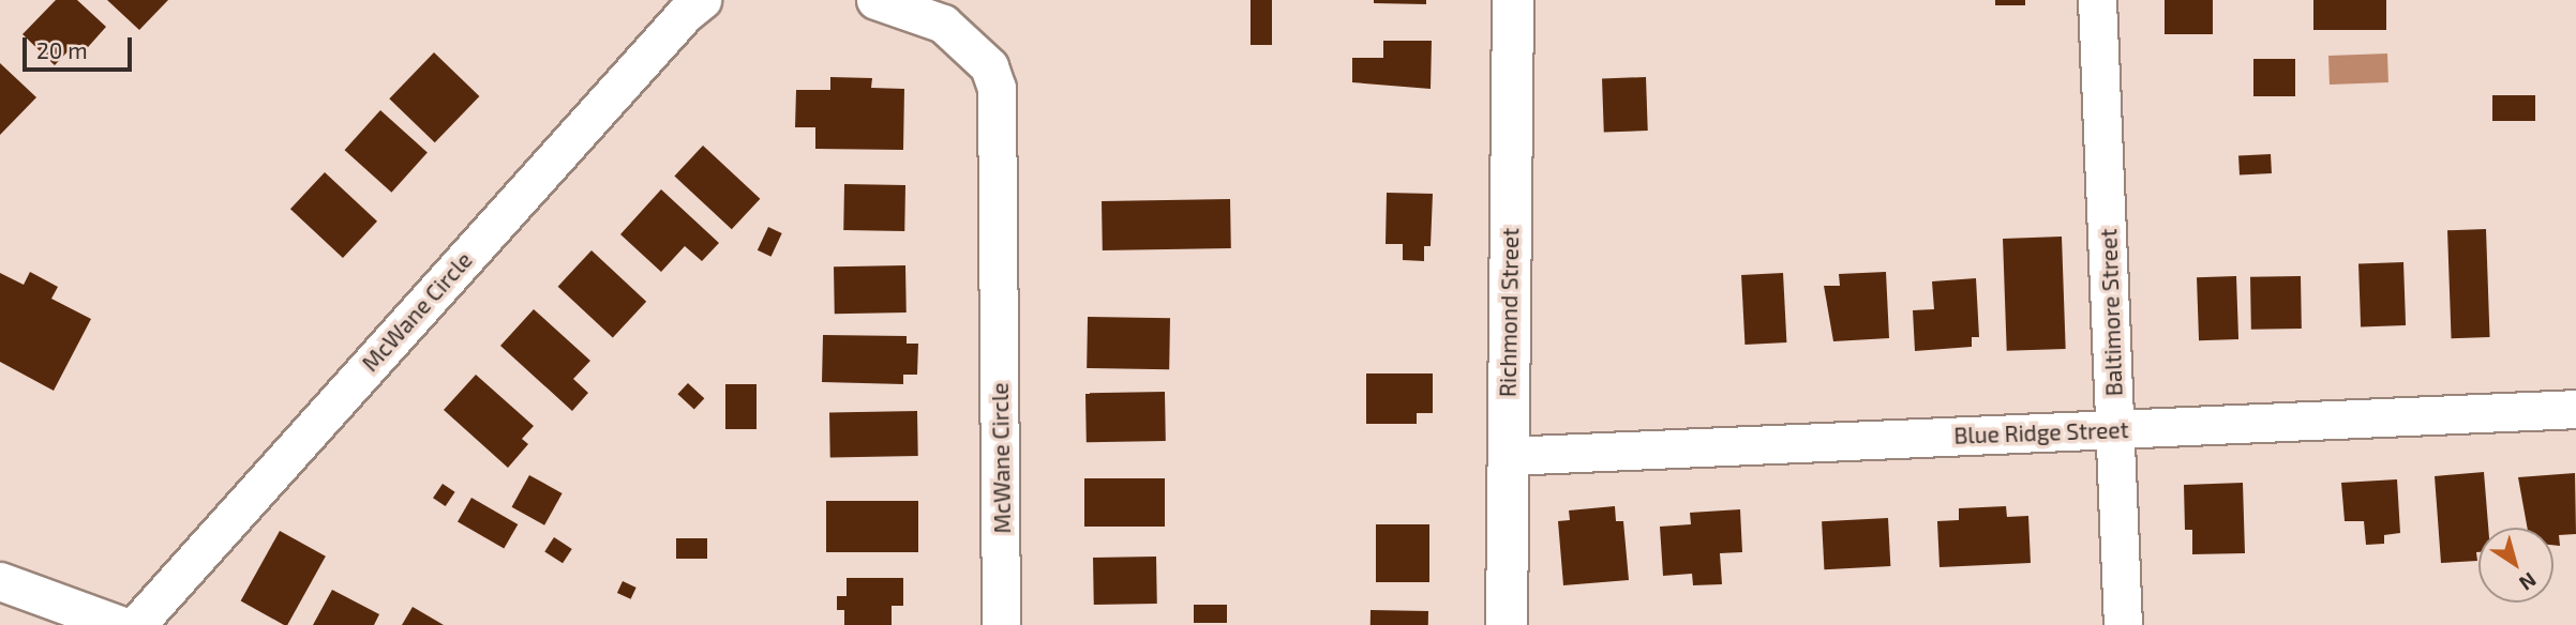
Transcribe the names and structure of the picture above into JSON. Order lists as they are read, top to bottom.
{
  "streets": {
    "street": [
      "McWane Circle",
      "Richmond Street",
      "Baltimore Street",
      "Blue Ridge Street"
    ]
  },
  "crossings": [
    ["Richmond Street", "Blue Ridge Street"],
    ["Baltimore Street", "Blue Ridge Street"]
  ],
  "scale_bar": "20 m",
  "north": "bottom right"
}
